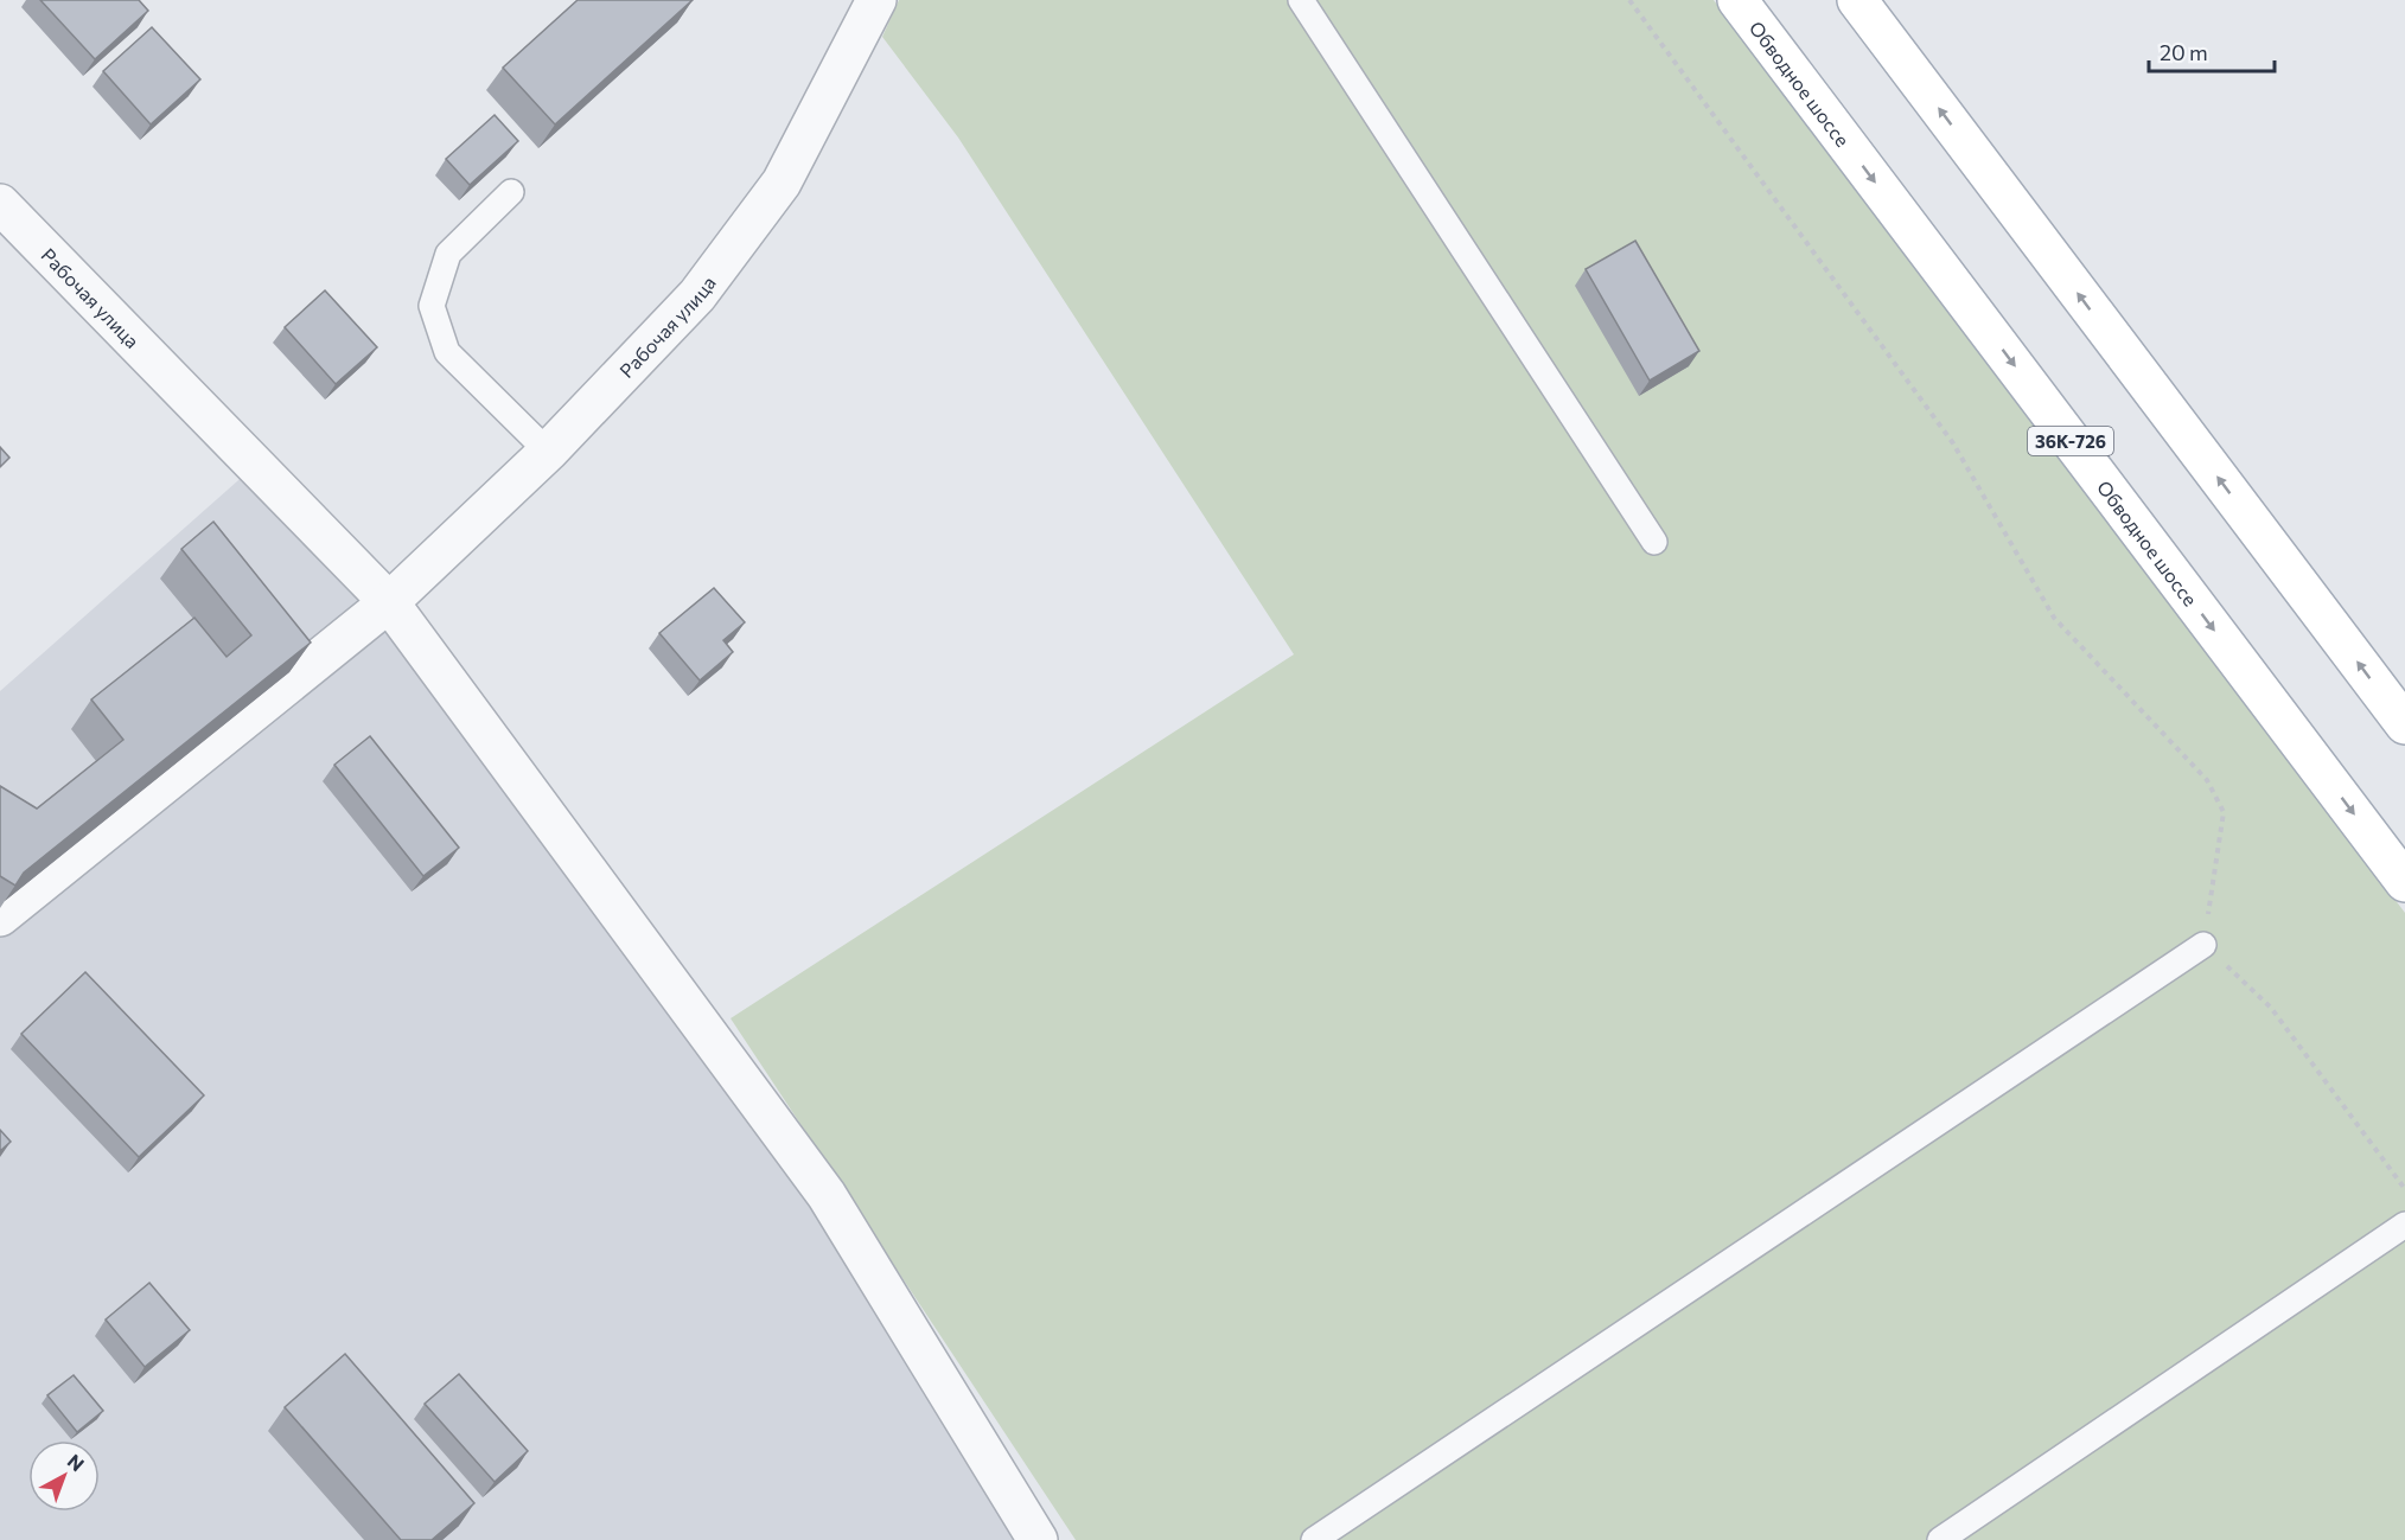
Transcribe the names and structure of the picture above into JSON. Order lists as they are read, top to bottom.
{
  "streets": {
    "main road": ["Обводное шоссе", "36К-726"],
    "street": ["Рабочая улица"]
  },
  "scale_bar": "20 m",
  "north": "top right"
}
